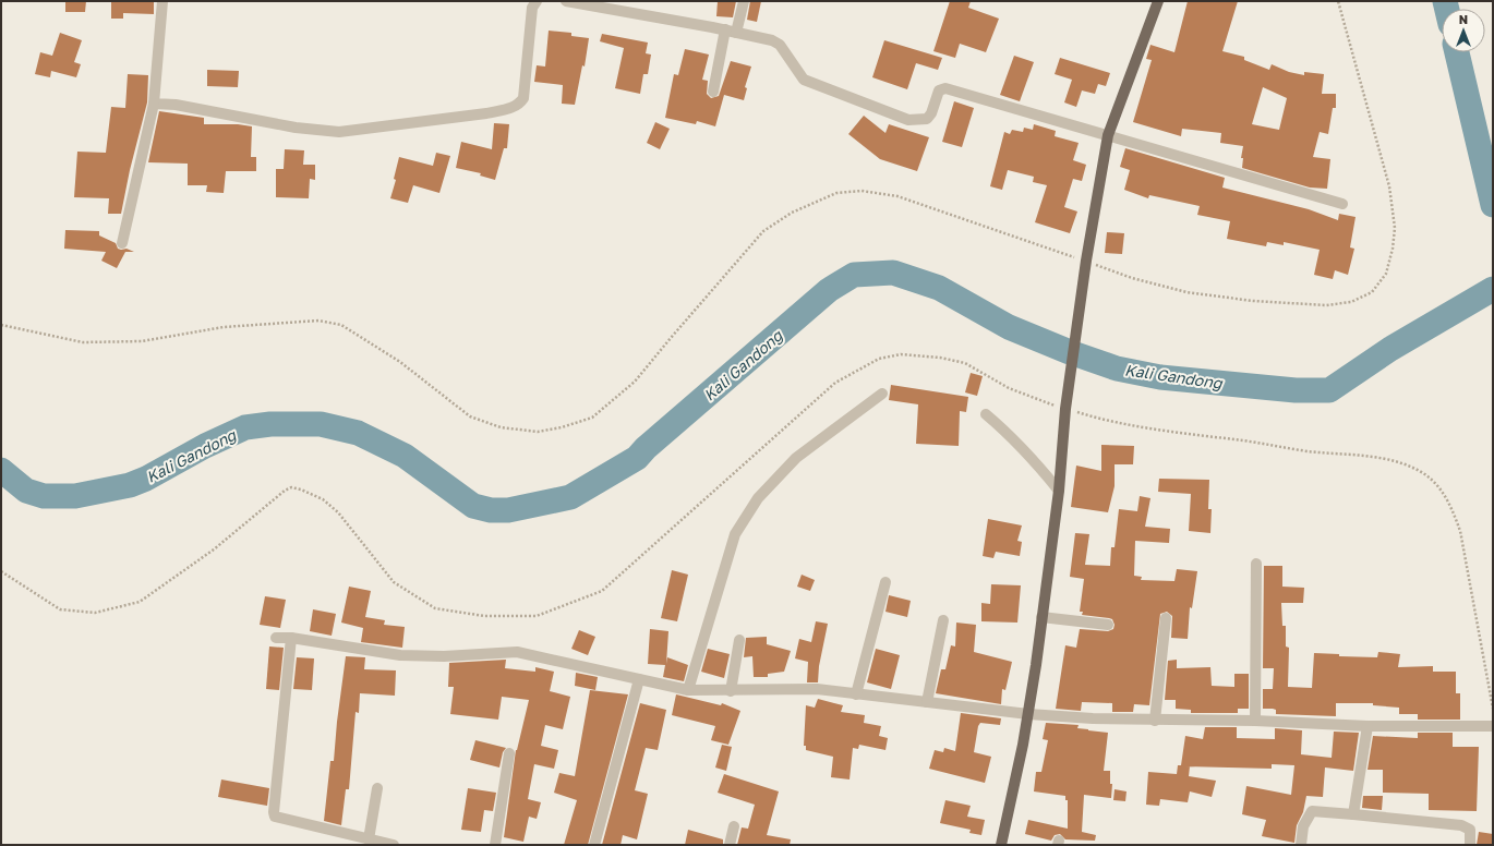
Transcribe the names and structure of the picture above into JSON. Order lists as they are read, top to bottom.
{
  "water": ["Kali Gandong"],
  "north": "top"
}
